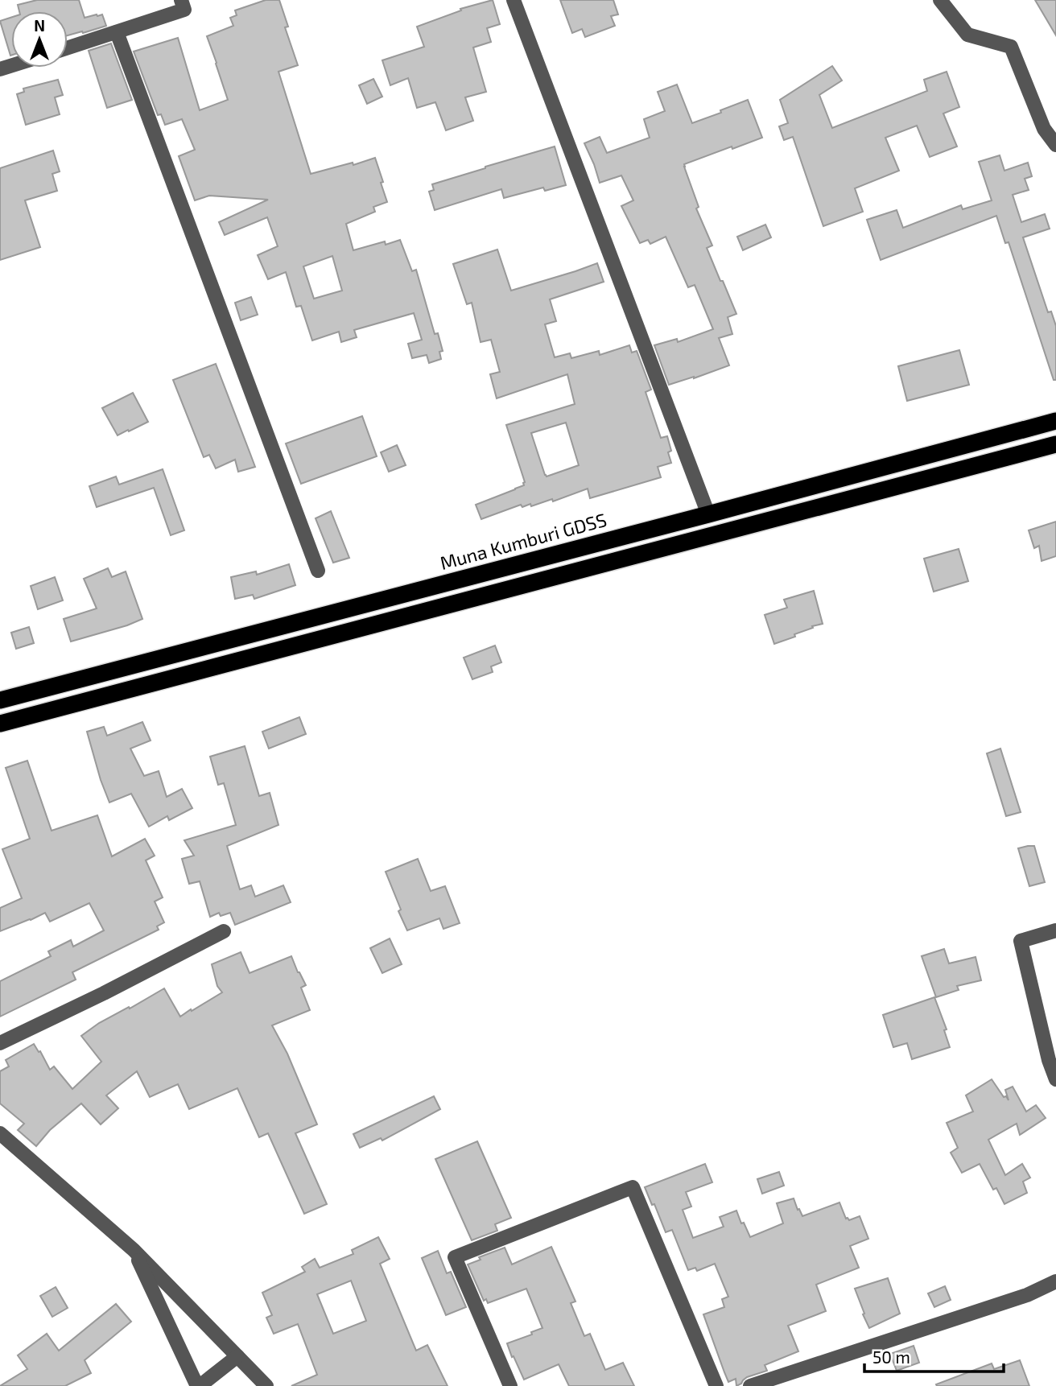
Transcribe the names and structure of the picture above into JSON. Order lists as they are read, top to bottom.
{
  "streets": {
    "highway": ["Muna Kumburi GDSS"]
  },
  "scale_bar": "50 m",
  "north": "top"
}
